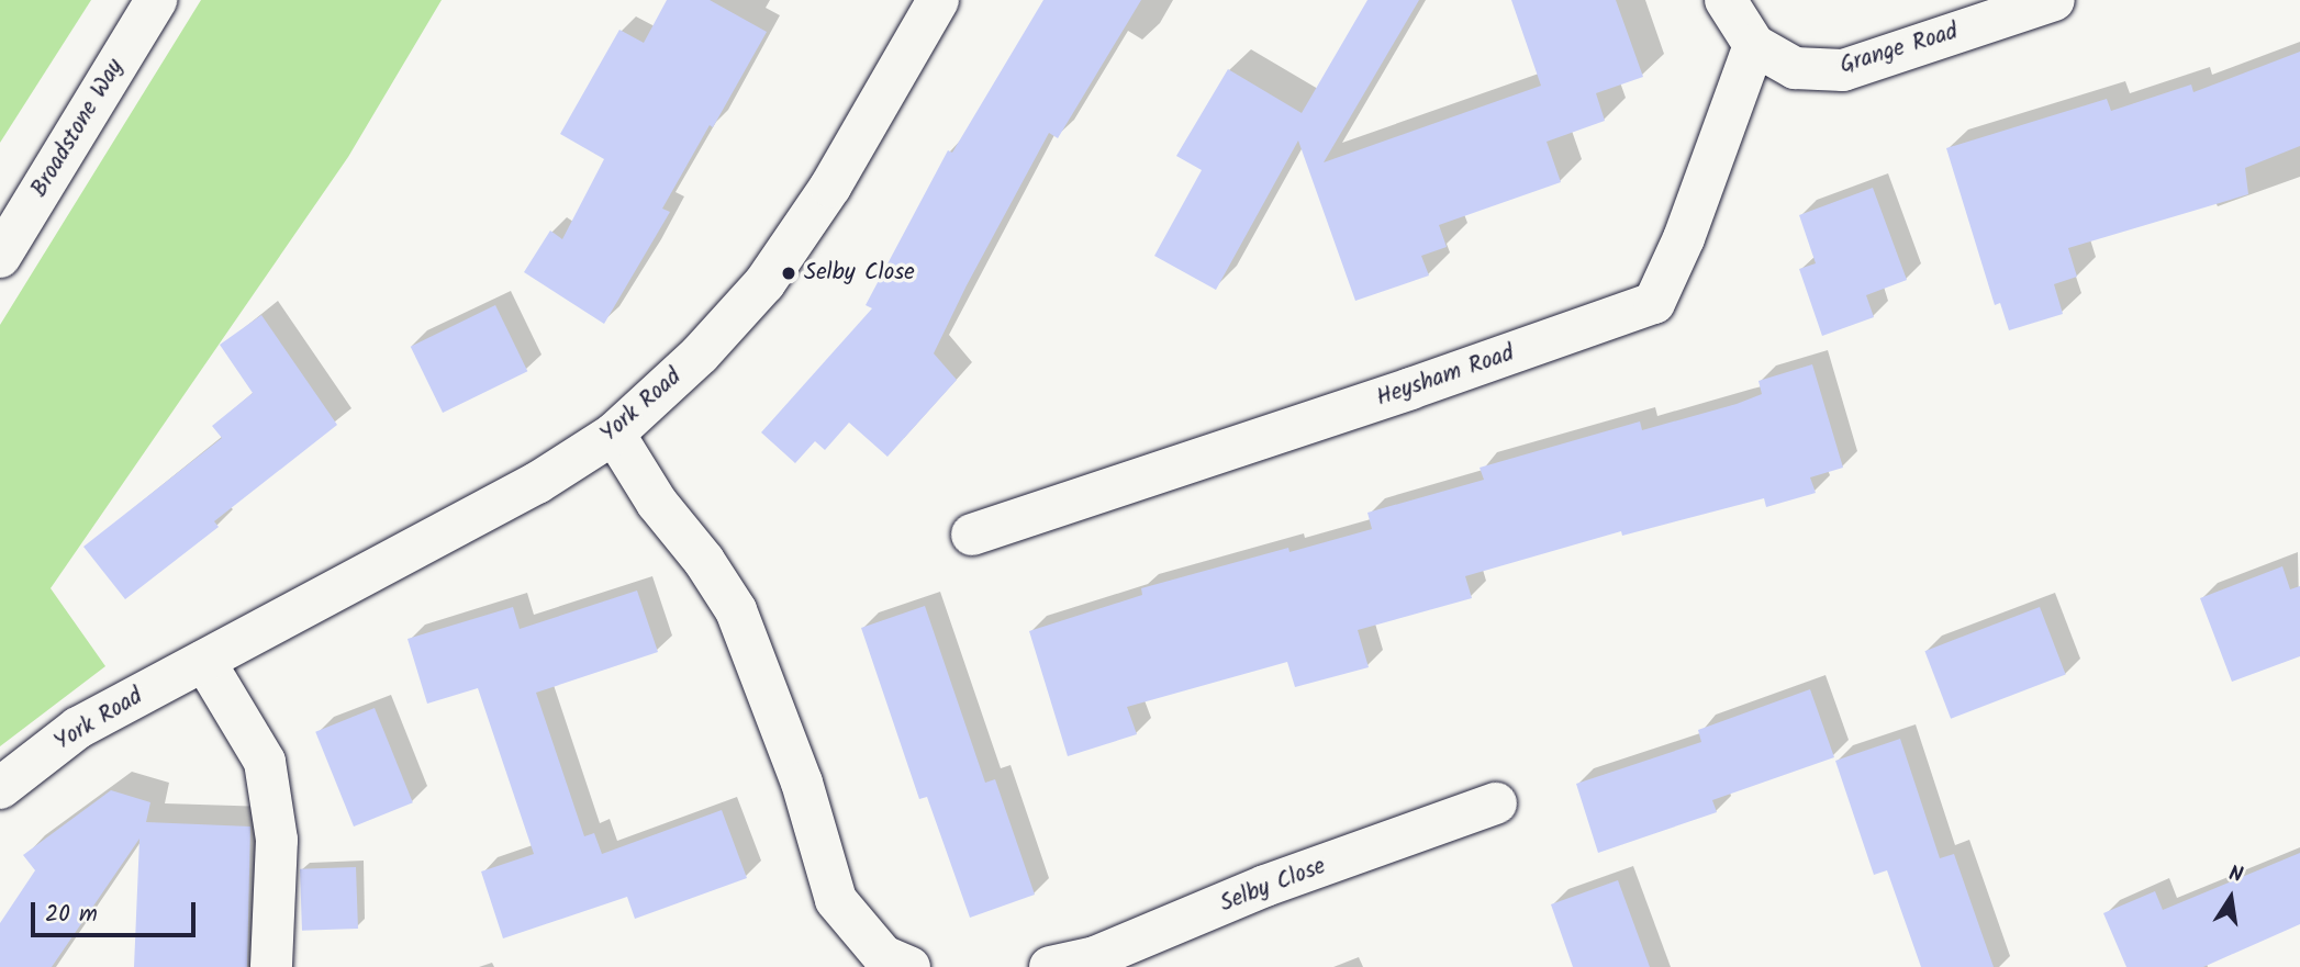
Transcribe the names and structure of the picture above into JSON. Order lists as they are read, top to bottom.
{
  "streets": {
    "street": [
      "Grange Road",
      "Broadstone Way",
      "Heysham Road",
      "York Road",
      "Selby Close"
    ]
  },
  "crossings": [
    ["Grange Road", "Heysham Road"]
  ],
  "places": ["Selby Close"],
  "scale_bar": "20 m",
  "north": "top"
}
